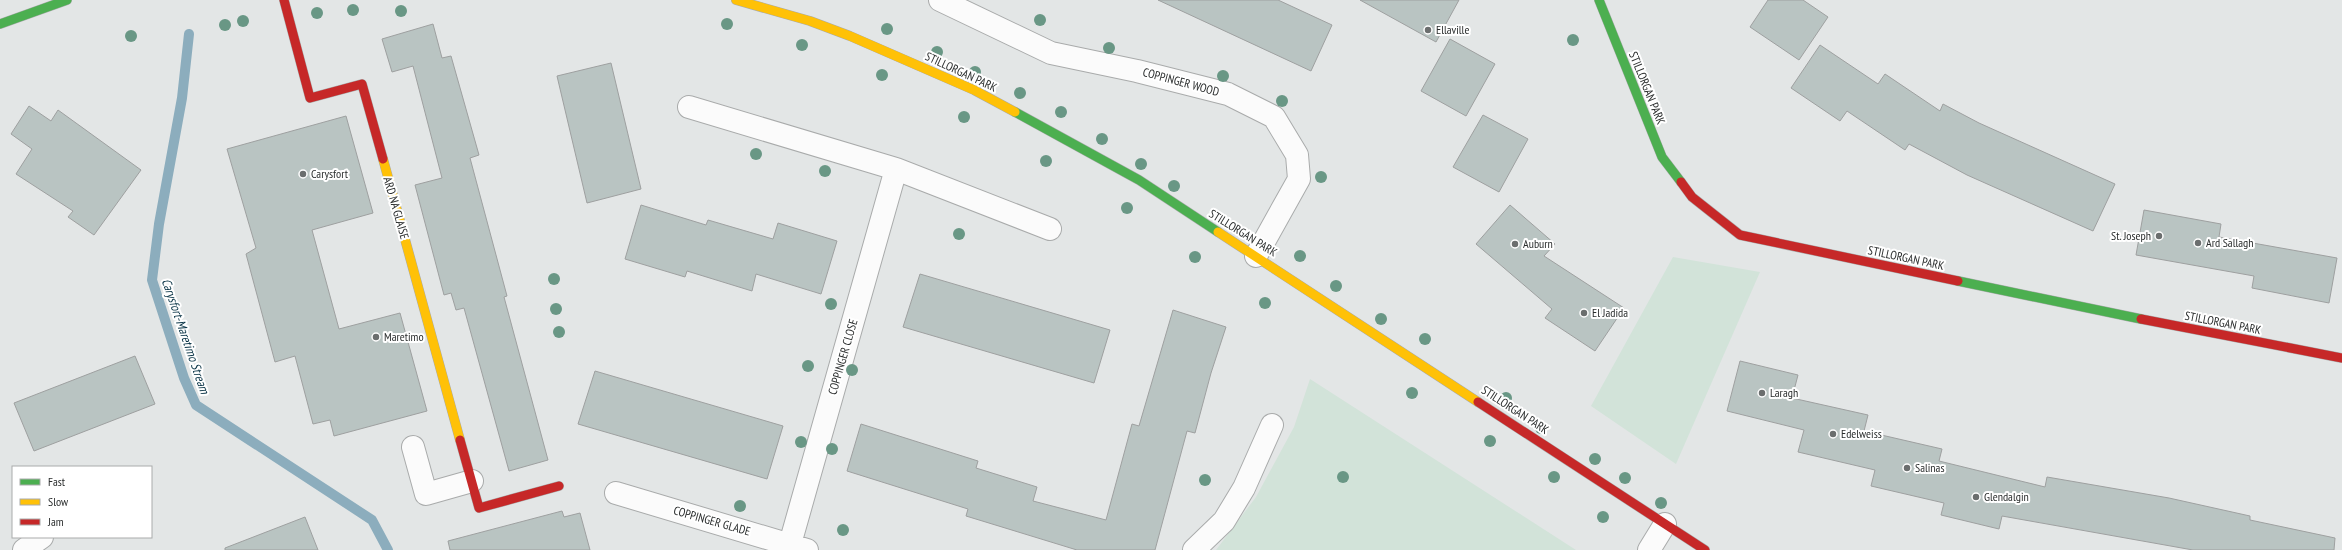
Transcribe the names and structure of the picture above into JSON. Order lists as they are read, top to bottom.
{
  "streets": {
    "street": [
      "STILLORGAN PARK",
      "COPPINGER WOOD",
      "ARD NA GLAISE",
      "COPPINGER CLOSE",
      "COPPINGER GLADE"
    ]
  },
  "crossings": [
    ["STILLORGAN PARK", "COPPINGER WOOD"],
    ["COPPINGER CLOSE", "COPPINGER GLADE"]
  ],
  "water": ["Carysfort-Maretimo Stream"],
  "places": [
    "Ellaville",
    "Carysfort",
    "St. Joseph",
    "Ard Sallagh",
    "Auburn",
    "El Jadida",
    "Maretimo",
    "Laragh",
    "Edelweiss",
    "Salinas",
    "Glendalgin"
  ],
  "legend": ["Fast", "Slow", "Jam"]
}
